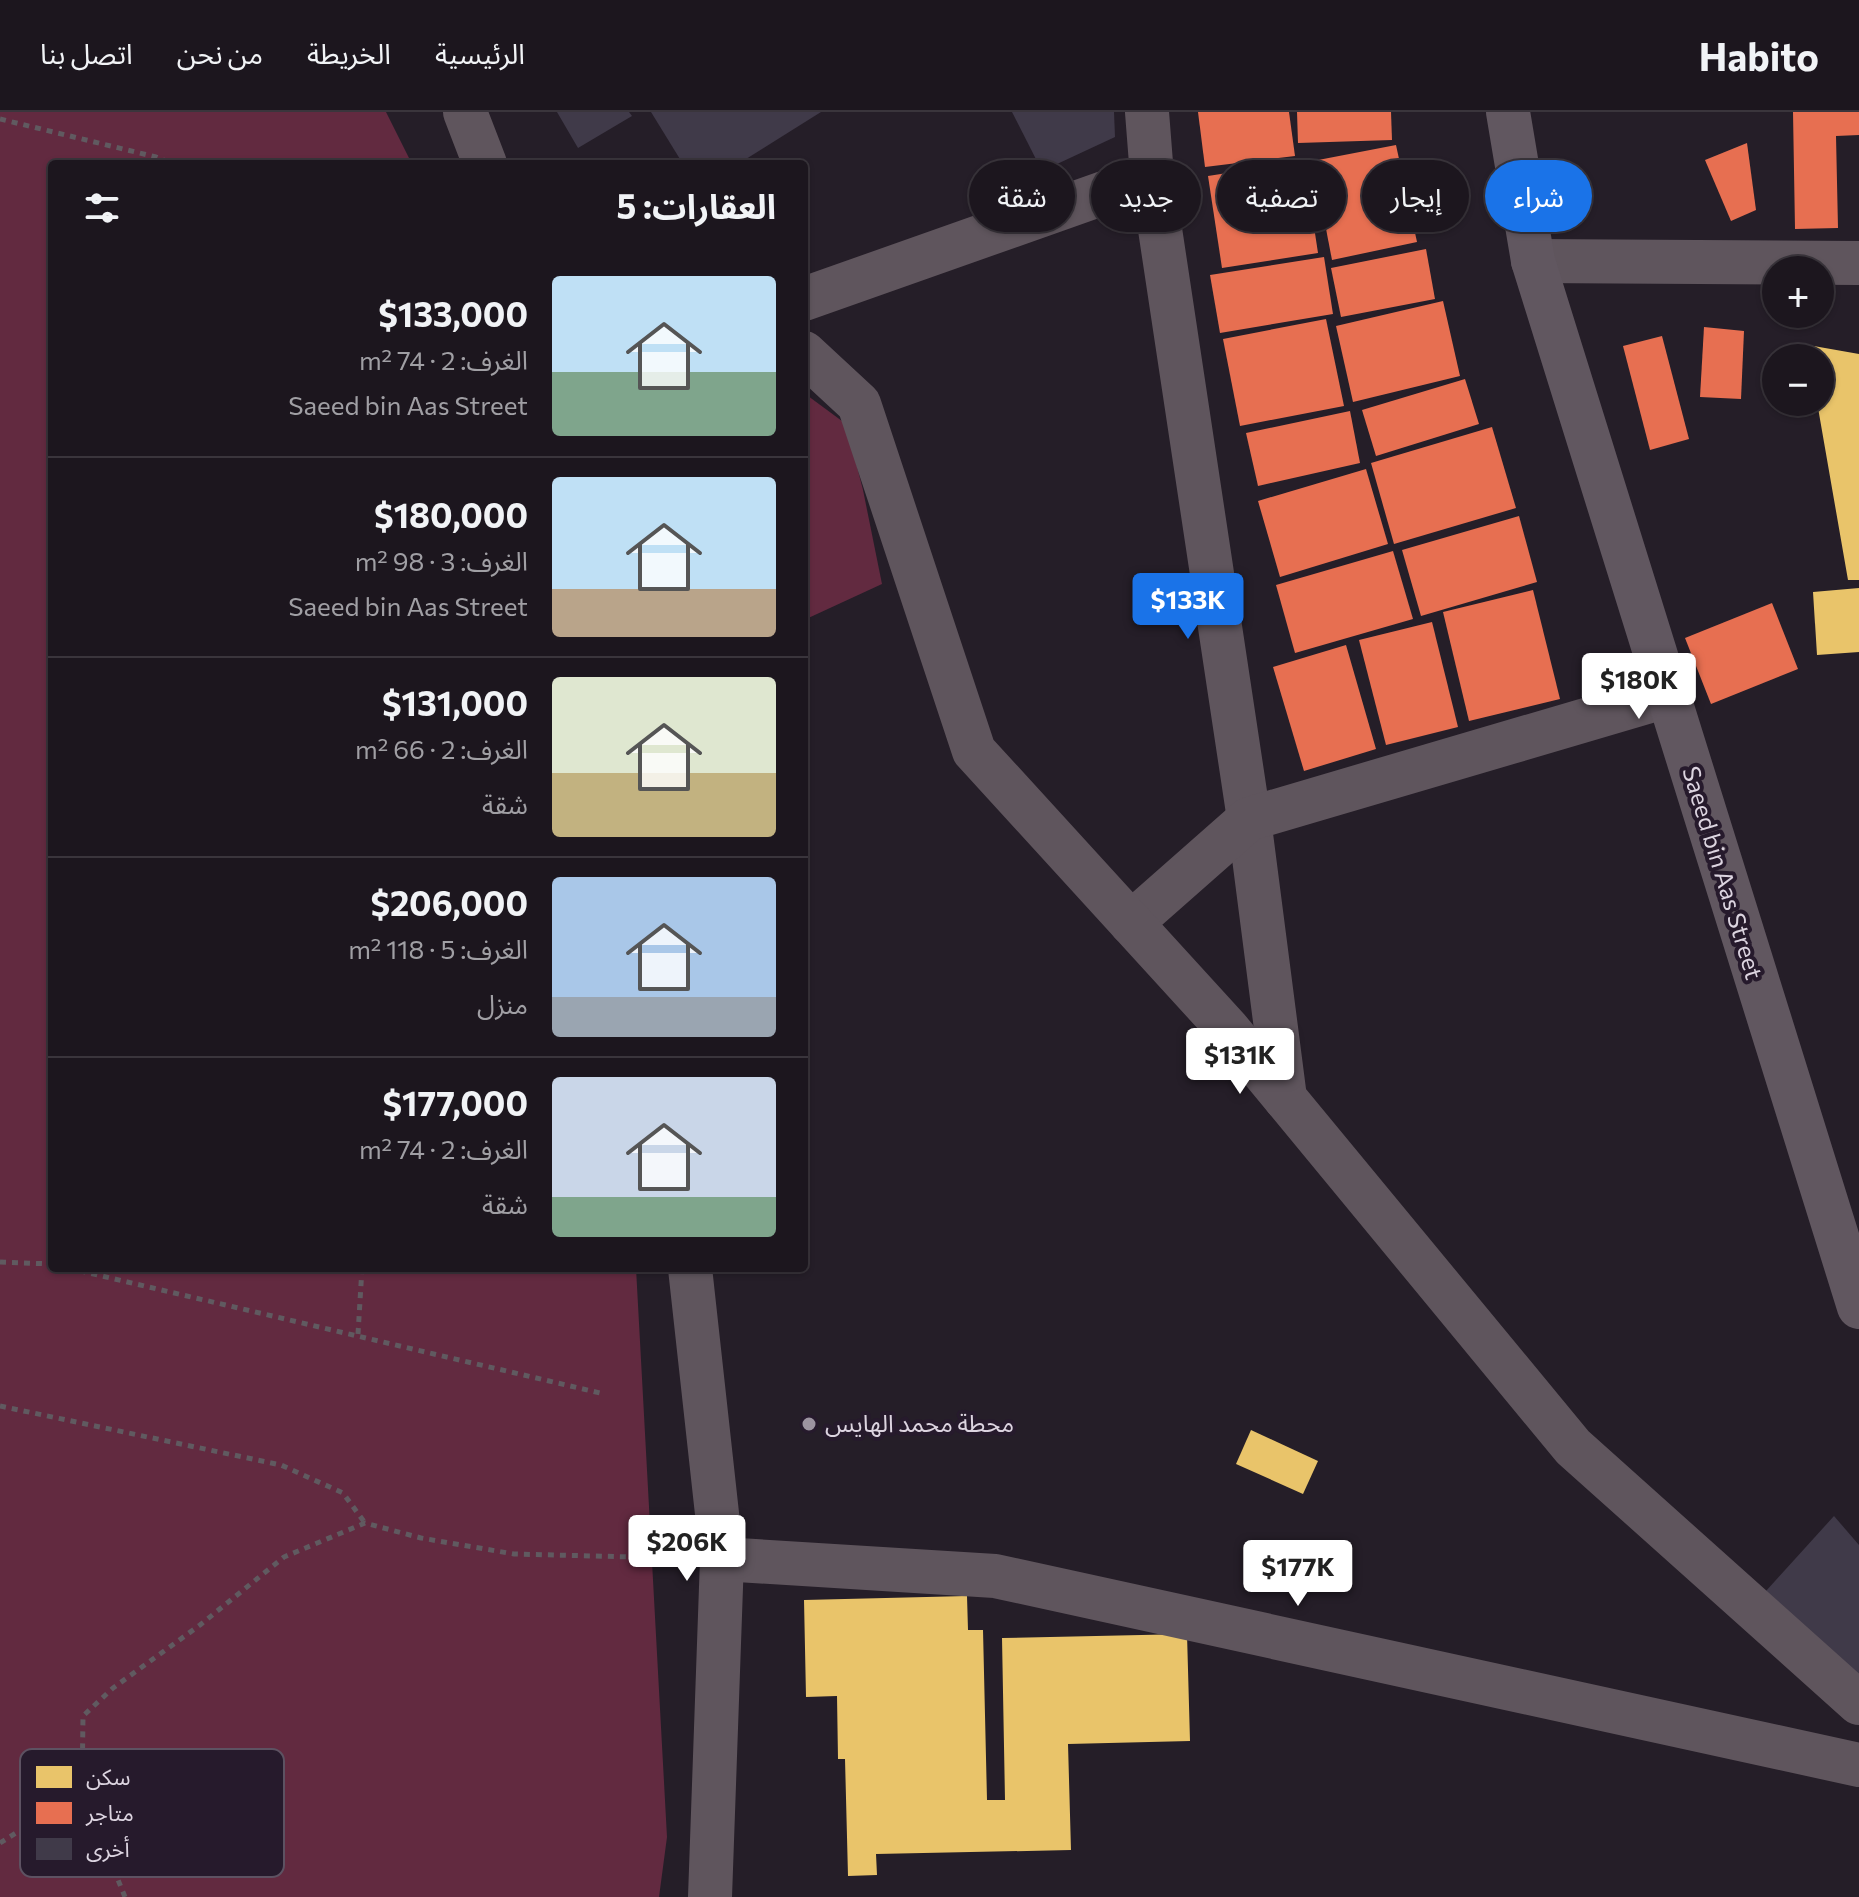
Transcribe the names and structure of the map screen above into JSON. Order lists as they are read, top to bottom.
{
  "streets": {
    "main road": ["Saeed bin Aas Street"]
  },
  "places": ["محطة محمد الهايس"],
  "legend": ["سكن", "متاجر", "أخرى"],
  "page": {
    "header": "Habito",
    "nav": [
      "الرئيسية",
      "الخريطة",
      "من نحن",
      "اتصل بنا"
    ],
    "chip": [
      "شراء",
      "إيجار",
      "تصفية",
      "جديد",
      "شقة"
    ],
    "heading": "العقارات: 5",
    "map_buttons": ["+", "−"],
    "list": [
      {
        "name": "$133,000",
        "note": "الغرف: 2 · 74 m² · Saeed bin Aas Street"
      },
      {
        "name": "$180,000",
        "note": "الغرف: 3 · 98 m² · Saeed bin Aas Street"
      },
      {
        "name": "$131,000",
        "note": "الغرف: 2 · 66 m² · شقة"
      },
      {
        "name": "$206,000",
        "note": "الغرف: 5 · 118 m² · منزل"
      },
      {
        "name": "$177,000",
        "note": "الغرف: 2 · 74 m² · شقة"
      }
    ],
    "price": [
      "$133K",
      "$180K",
      "$131K",
      "$206K",
      "$177K"
    ]
  }
}
